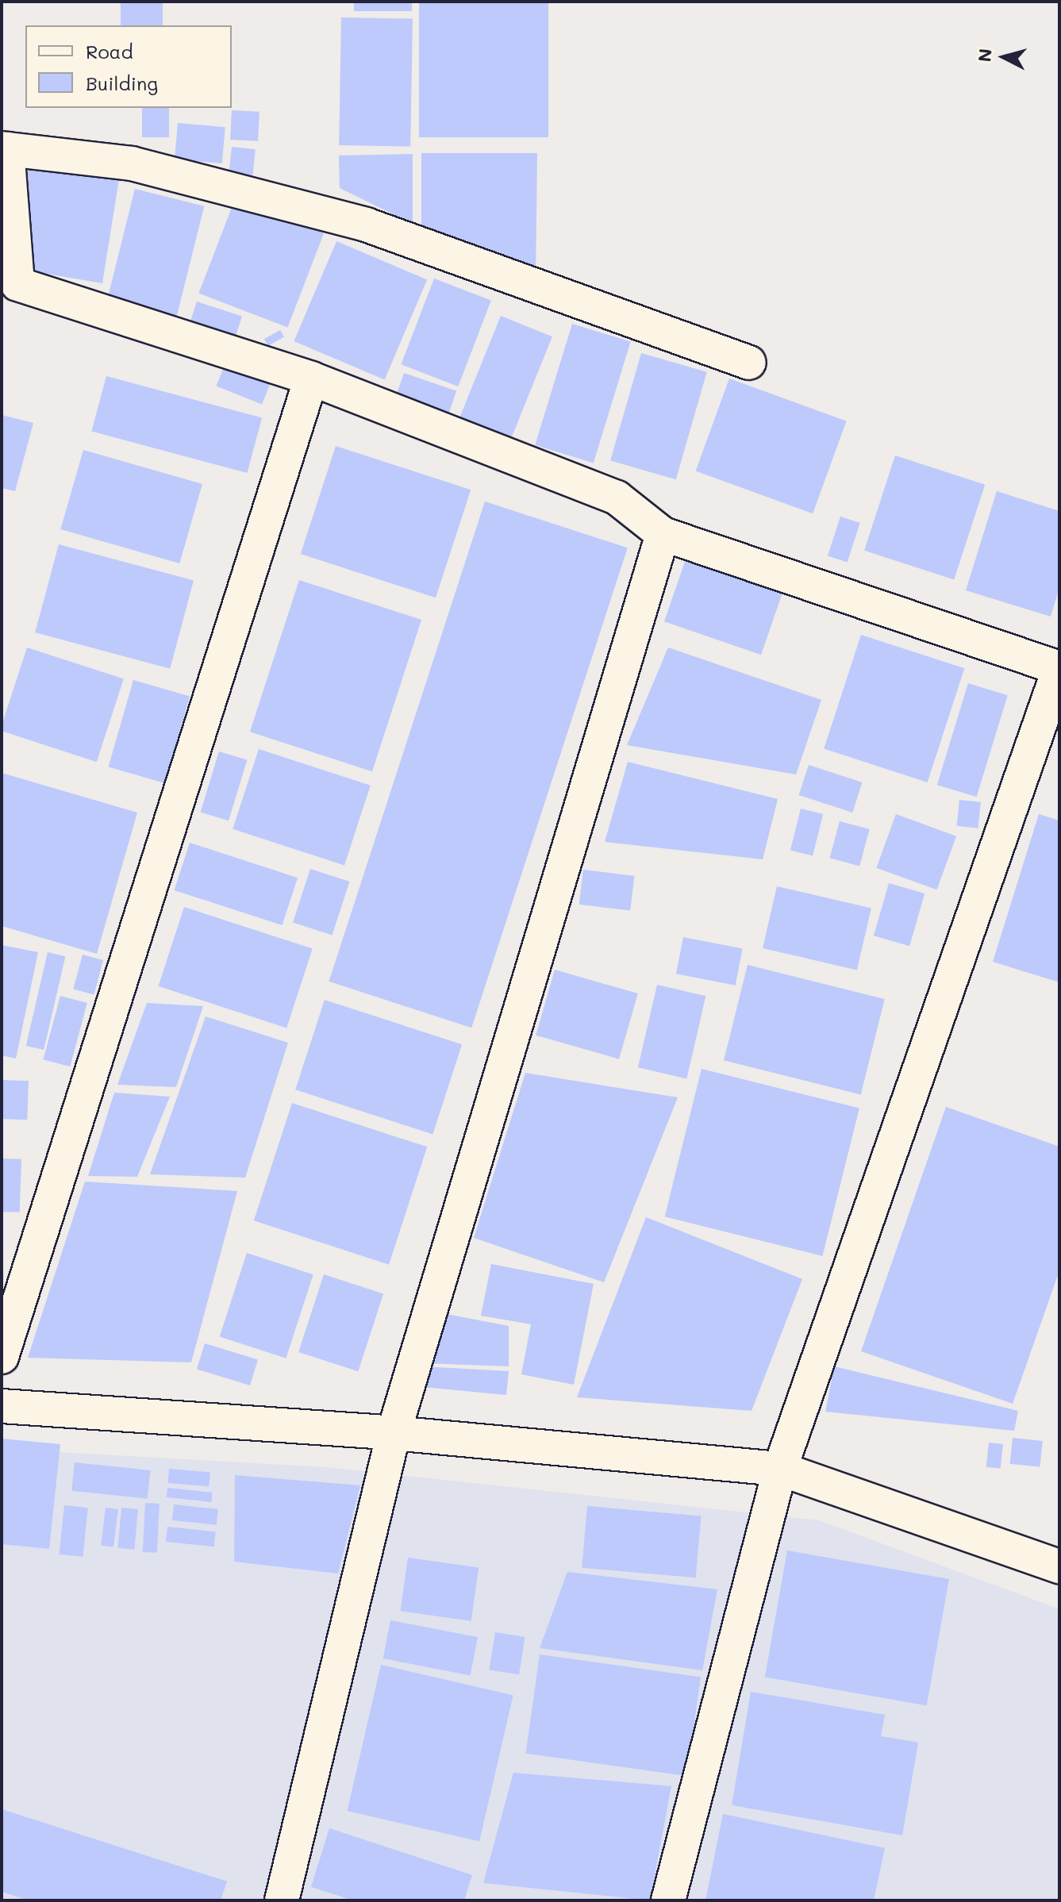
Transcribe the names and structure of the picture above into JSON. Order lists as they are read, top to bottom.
{
  "legend": ["Road", "Building"],
  "north": "left"
}
